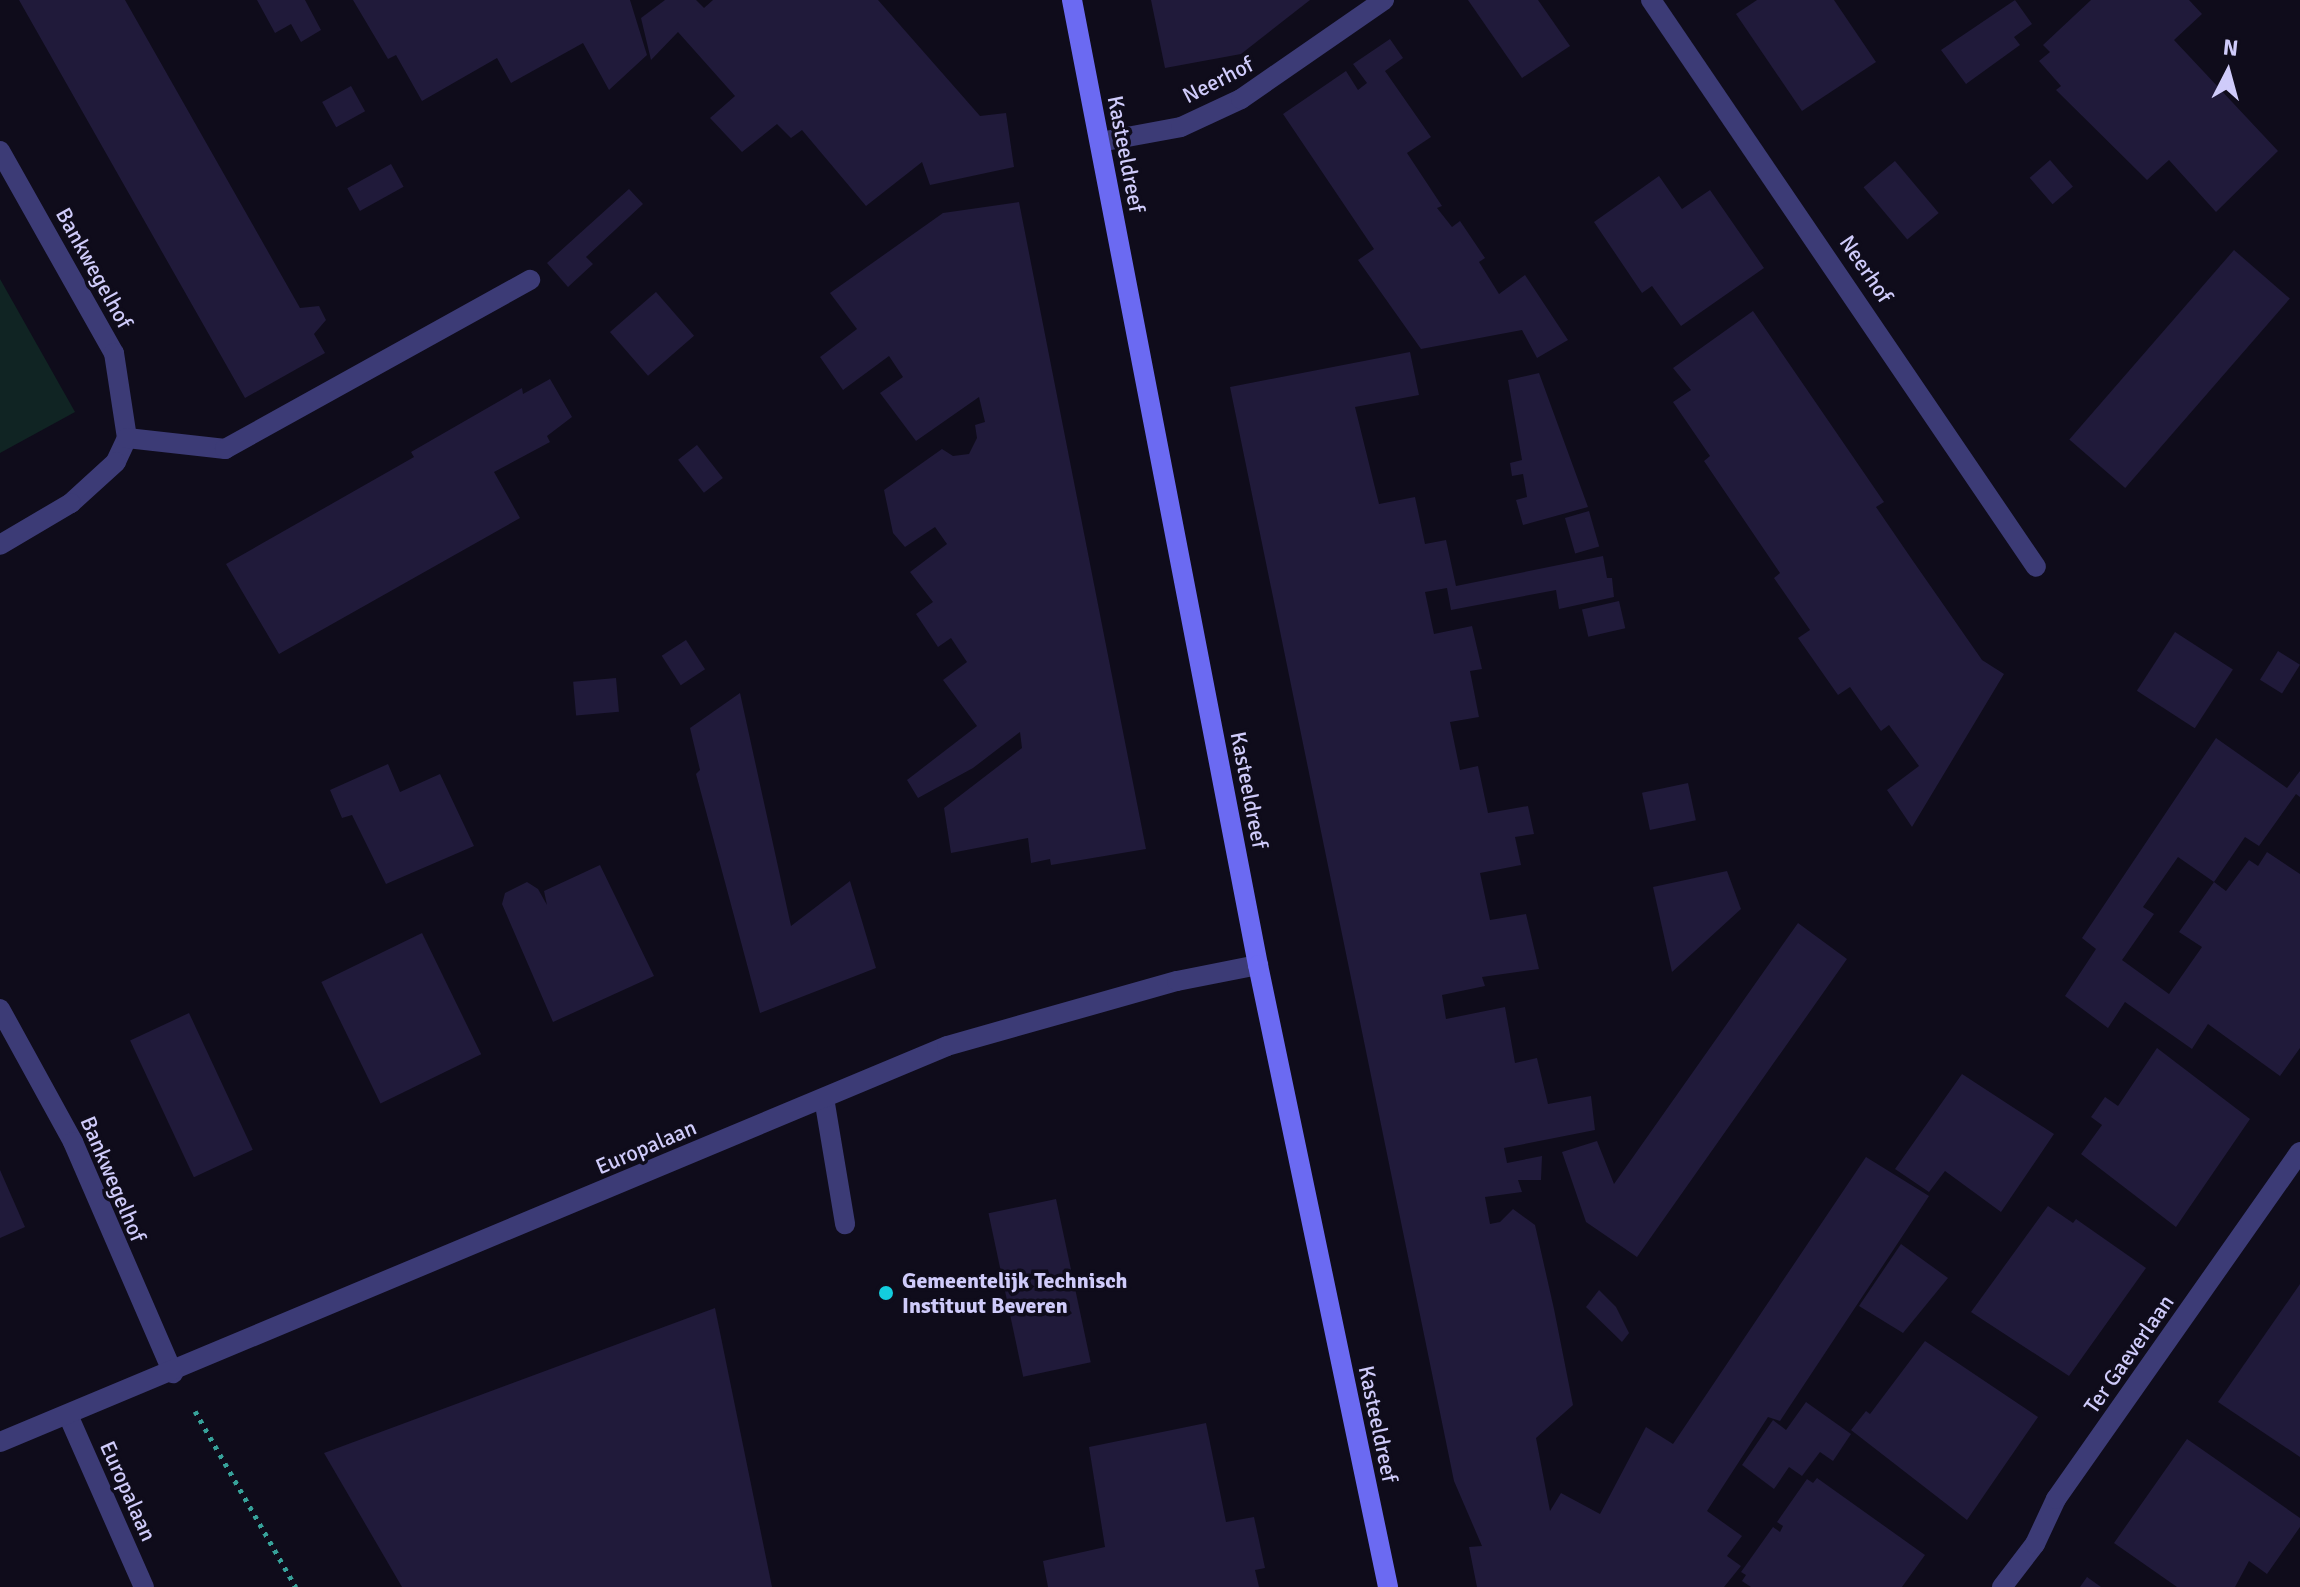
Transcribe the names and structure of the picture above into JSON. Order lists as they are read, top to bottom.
{
  "streets": {
    "street": [
      "Neerhof",
      "Kasteeldreef",
      "Bankwegelhof",
      "Europalaan",
      "Ter Gaeverlaan"
    ]
  },
  "crossings": [
    ["Neerhof", "Kasteeldreef"],
    ["Kasteeldreef", "Europalaan"],
    ["Bankwegelhof", "Europalaan"]
  ],
  "places": ["Gemeentelijk Technisch Instituut Beveren"],
  "north": "top"
}
